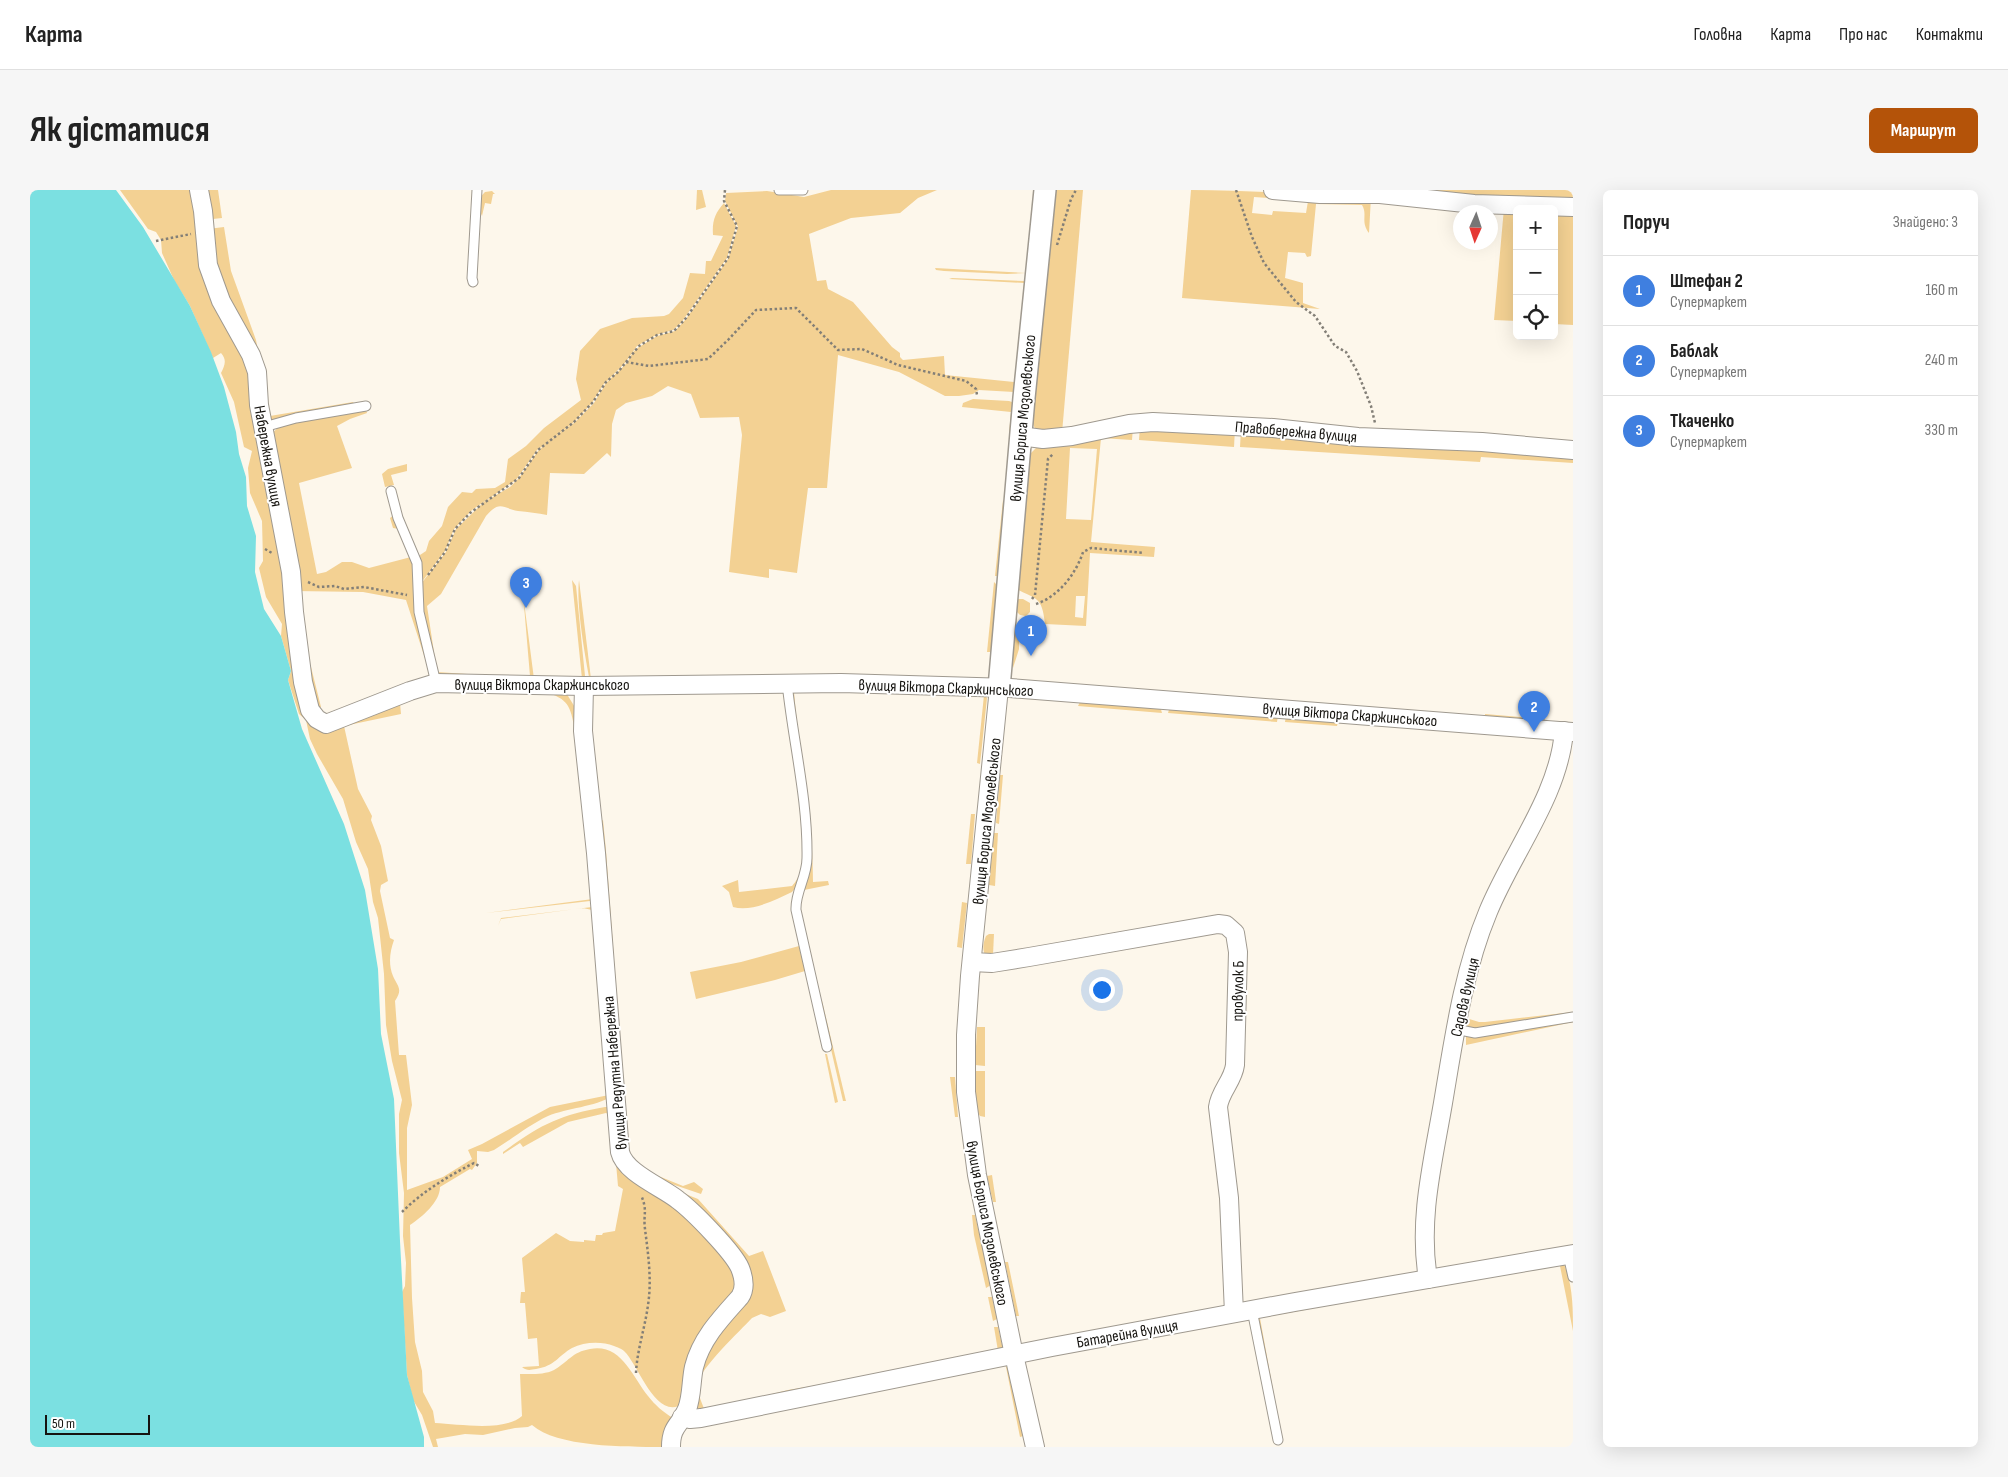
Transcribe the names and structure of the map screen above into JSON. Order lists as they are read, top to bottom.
{
  "streets": {
    "street": [
      "вулиця Бориса Мозолевського",
      "Правобережна вулиця",
      "Набережна вулиця",
      "вулиця Віктора Скаржинського",
      "провулок Б",
      "Садова вулиця",
      "вулиця Редутна Набережна",
      "Батарейна вулиця"
    ]
  },
  "crossings": [
    ["вулиця Бориса Мозолевського", "Правобережна вулиця"],
    ["вулиця Бориса Мозолевського", "вулиця Віктора Скаржинського"],
    ["вулиця Бориса Мозолевського", "провулок Б"],
    ["вулиця Бориса Мозолевського", "Батарейна вулиця"],
    ["Набережна вулиця", "вулиця Віктора Скаржинського"],
    ["вулиця Віктора Скаржинського", "Садова вулиця"],
    ["вулиця Віктора Скаржинського", "вулиця Редутна Набережна"],
    ["провулок Б", "Батарейна вулиця"],
    ["Садова вулиця", "Батарейна вулиця"],
    ["вулиця Редутна Набережна", "Батарейна вулиця"]
  ],
  "scale_bar": "50 m",
  "north": "bottom",
  "page": {
    "header": "Карта",
    "nav": [
      "Головна",
      "Карта",
      "Про нас",
      "Контакти"
    ],
    "buttons": "Маршрут",
    "title": "Як дістатися",
    "heading": ["Поруч", "Знайдено: 3"],
    "map_buttons": ["+", "−"],
    "list": [
      {
        "mark": "1",
        "name": "Штефан 2",
        "note": "Супермаркет",
        "value": "160 m"
      },
      {
        "mark": "2",
        "name": "Баблак",
        "note": "Супермаркет",
        "value": "240 m"
      },
      {
        "mark": "3",
        "name": "Ткаченко",
        "note": "Супермаркет",
        "value": "330 m"
      }
    ],
    "pins": ["3", "1", "2"],
    "scale": "50 m"
  }
}
